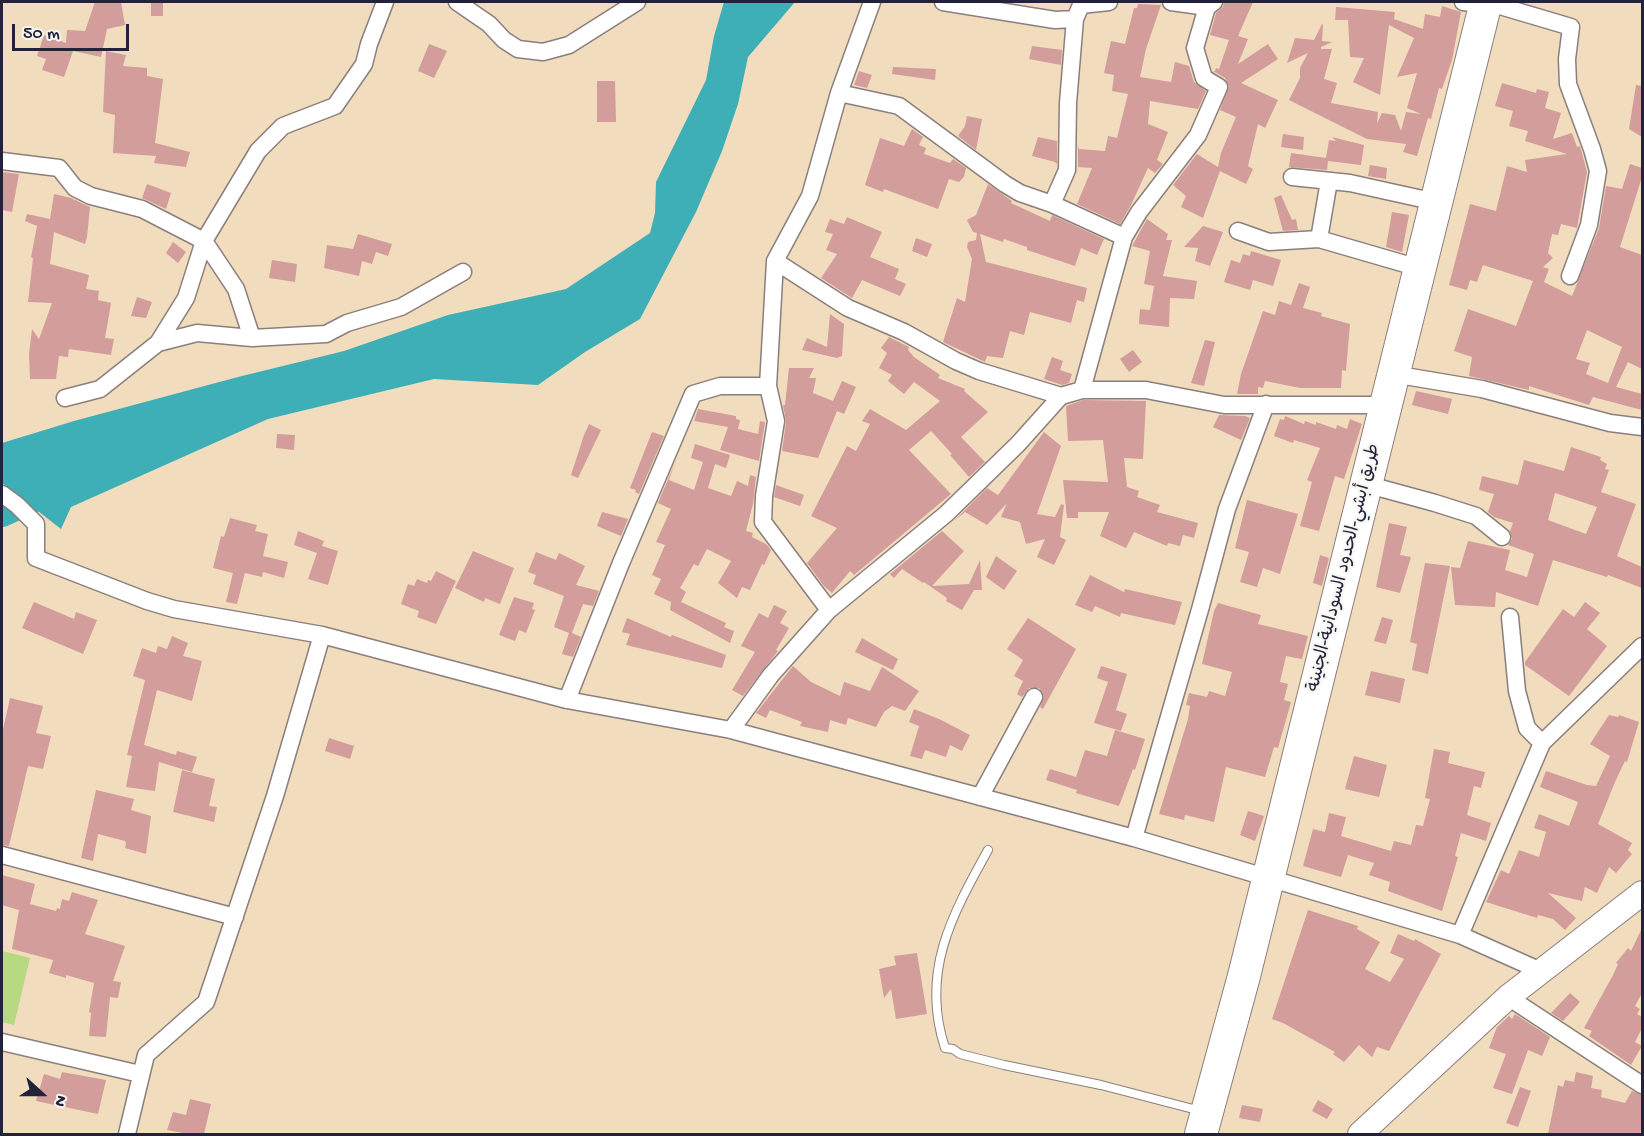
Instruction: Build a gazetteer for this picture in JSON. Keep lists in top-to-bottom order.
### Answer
{
  "streets": {
    "highway": ["طريق أبشي-الحدود السودانية-الجنينة"]
  },
  "scale_bar": "50 m",
  "north": "right"
}
